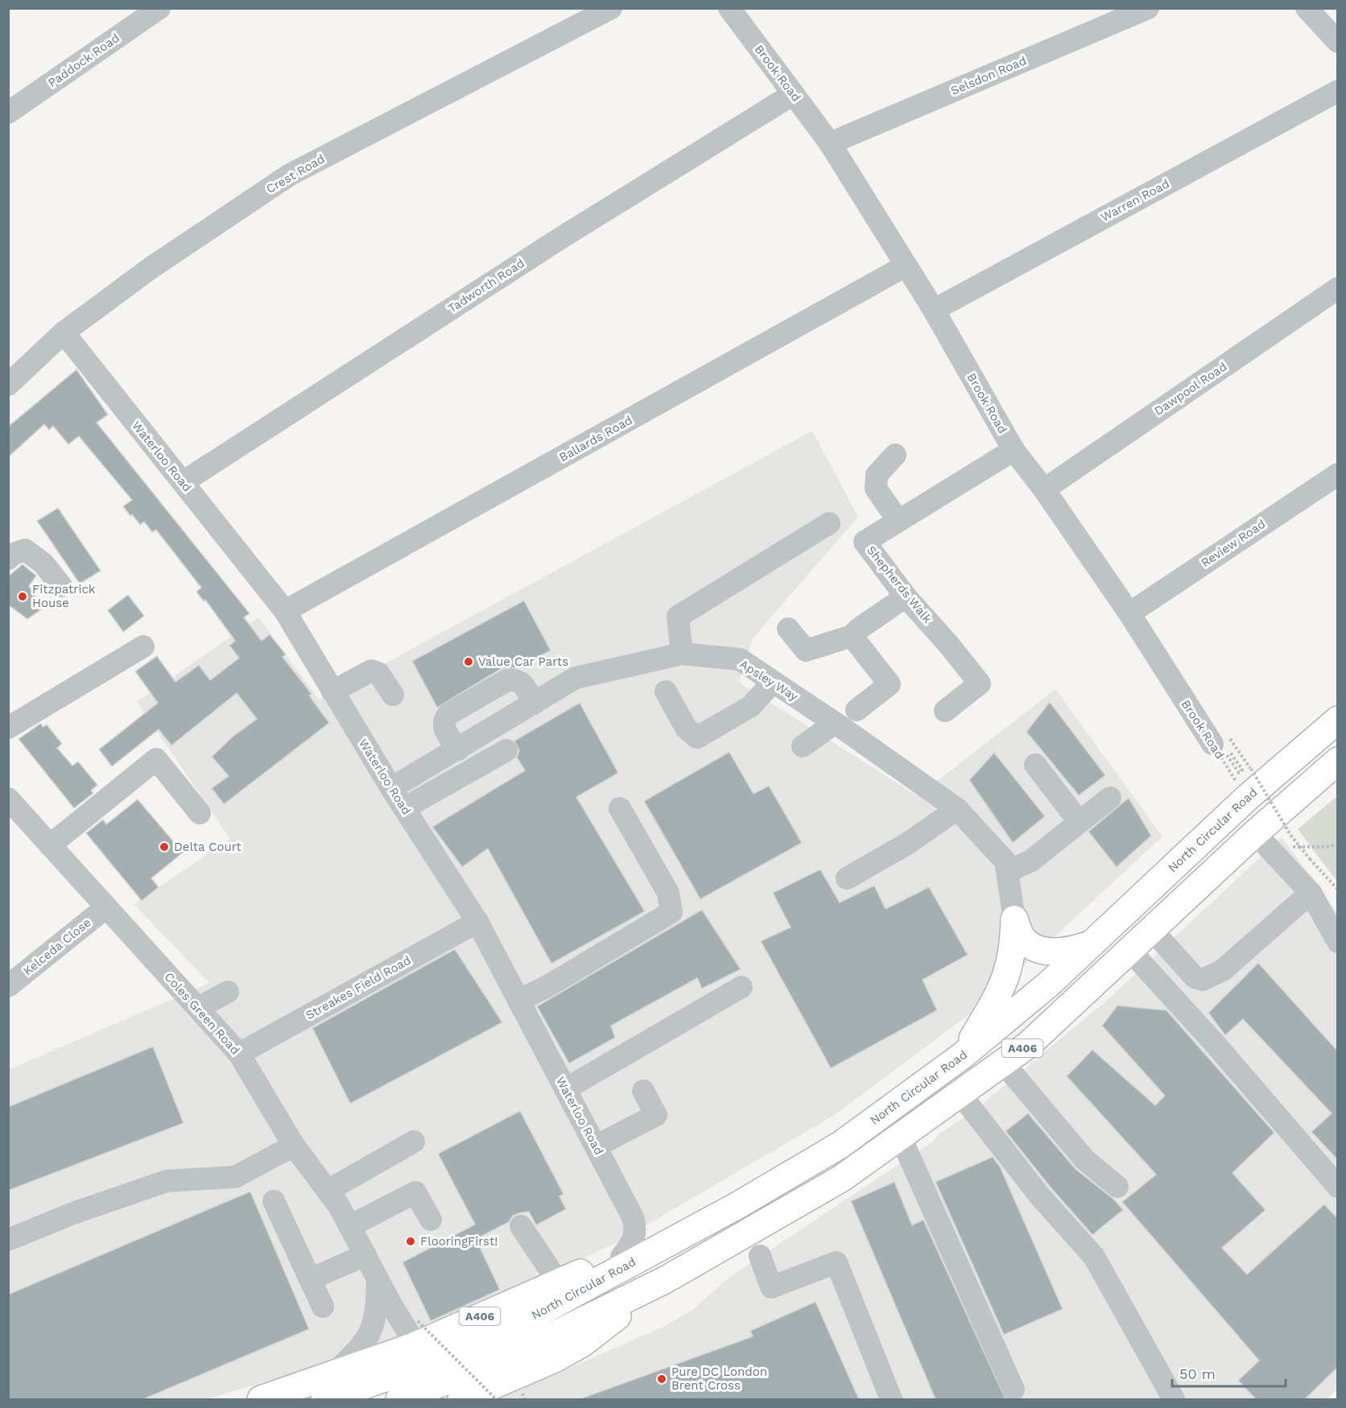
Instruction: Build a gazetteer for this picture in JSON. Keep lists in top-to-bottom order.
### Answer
{
  "streets": {
    "highway": ["North Circular Road", "A406"],
    "street": [
      "Paddock Road",
      "Brook Road",
      "Selsdon Road",
      "Crest Road",
      "Warren Road",
      "Tadworth Road",
      "Dawpool Road",
      "Ballards Road",
      "Waterloo Road",
      "Review Road",
      "Shepherds Walk",
      "Apsley Way",
      "Kelceda Close",
      "Streakes Field Road",
      "Coles Green Road"
    ]
  },
  "crossings": [
    ["Brook Road", "Selsdon Road"],
    ["Brook Road", "Warren Road"],
    ["Brook Road", "Tadworth Road"],
    ["Brook Road", "Dawpool Road"],
    ["Brook Road", "Ballards Road"],
    ["Brook Road", "Review Road"],
    ["Brook Road", "Shepherds Walk"],
    ["Brook Road", "North Circular Road"],
    ["Crest Road", "Waterloo Road"],
    ["Tadworth Road", "Waterloo Road"],
    ["Ballards Road", "Waterloo Road"],
    ["Waterloo Road", "Apsley Way"],
    ["Waterloo Road", "Streakes Field Road"],
    ["Waterloo Road", "A406"],
    ["North Circular Road", "Coles Green Road"],
    ["North Circular Road", "A406"],
    ["Kelceda Close", "Coles Green Road"],
    ["Streakes Field Road", "Coles Green Road"],
    ["Coles Green Road", "A406"]
  ],
  "places": [
    "Fitzpatrick House",
    "Value Car Parts",
    "Delta Court",
    "FlooringFirst!",
    "Pure DC London Brent Cross"
  ],
  "scale_bar": "50 m"
}
